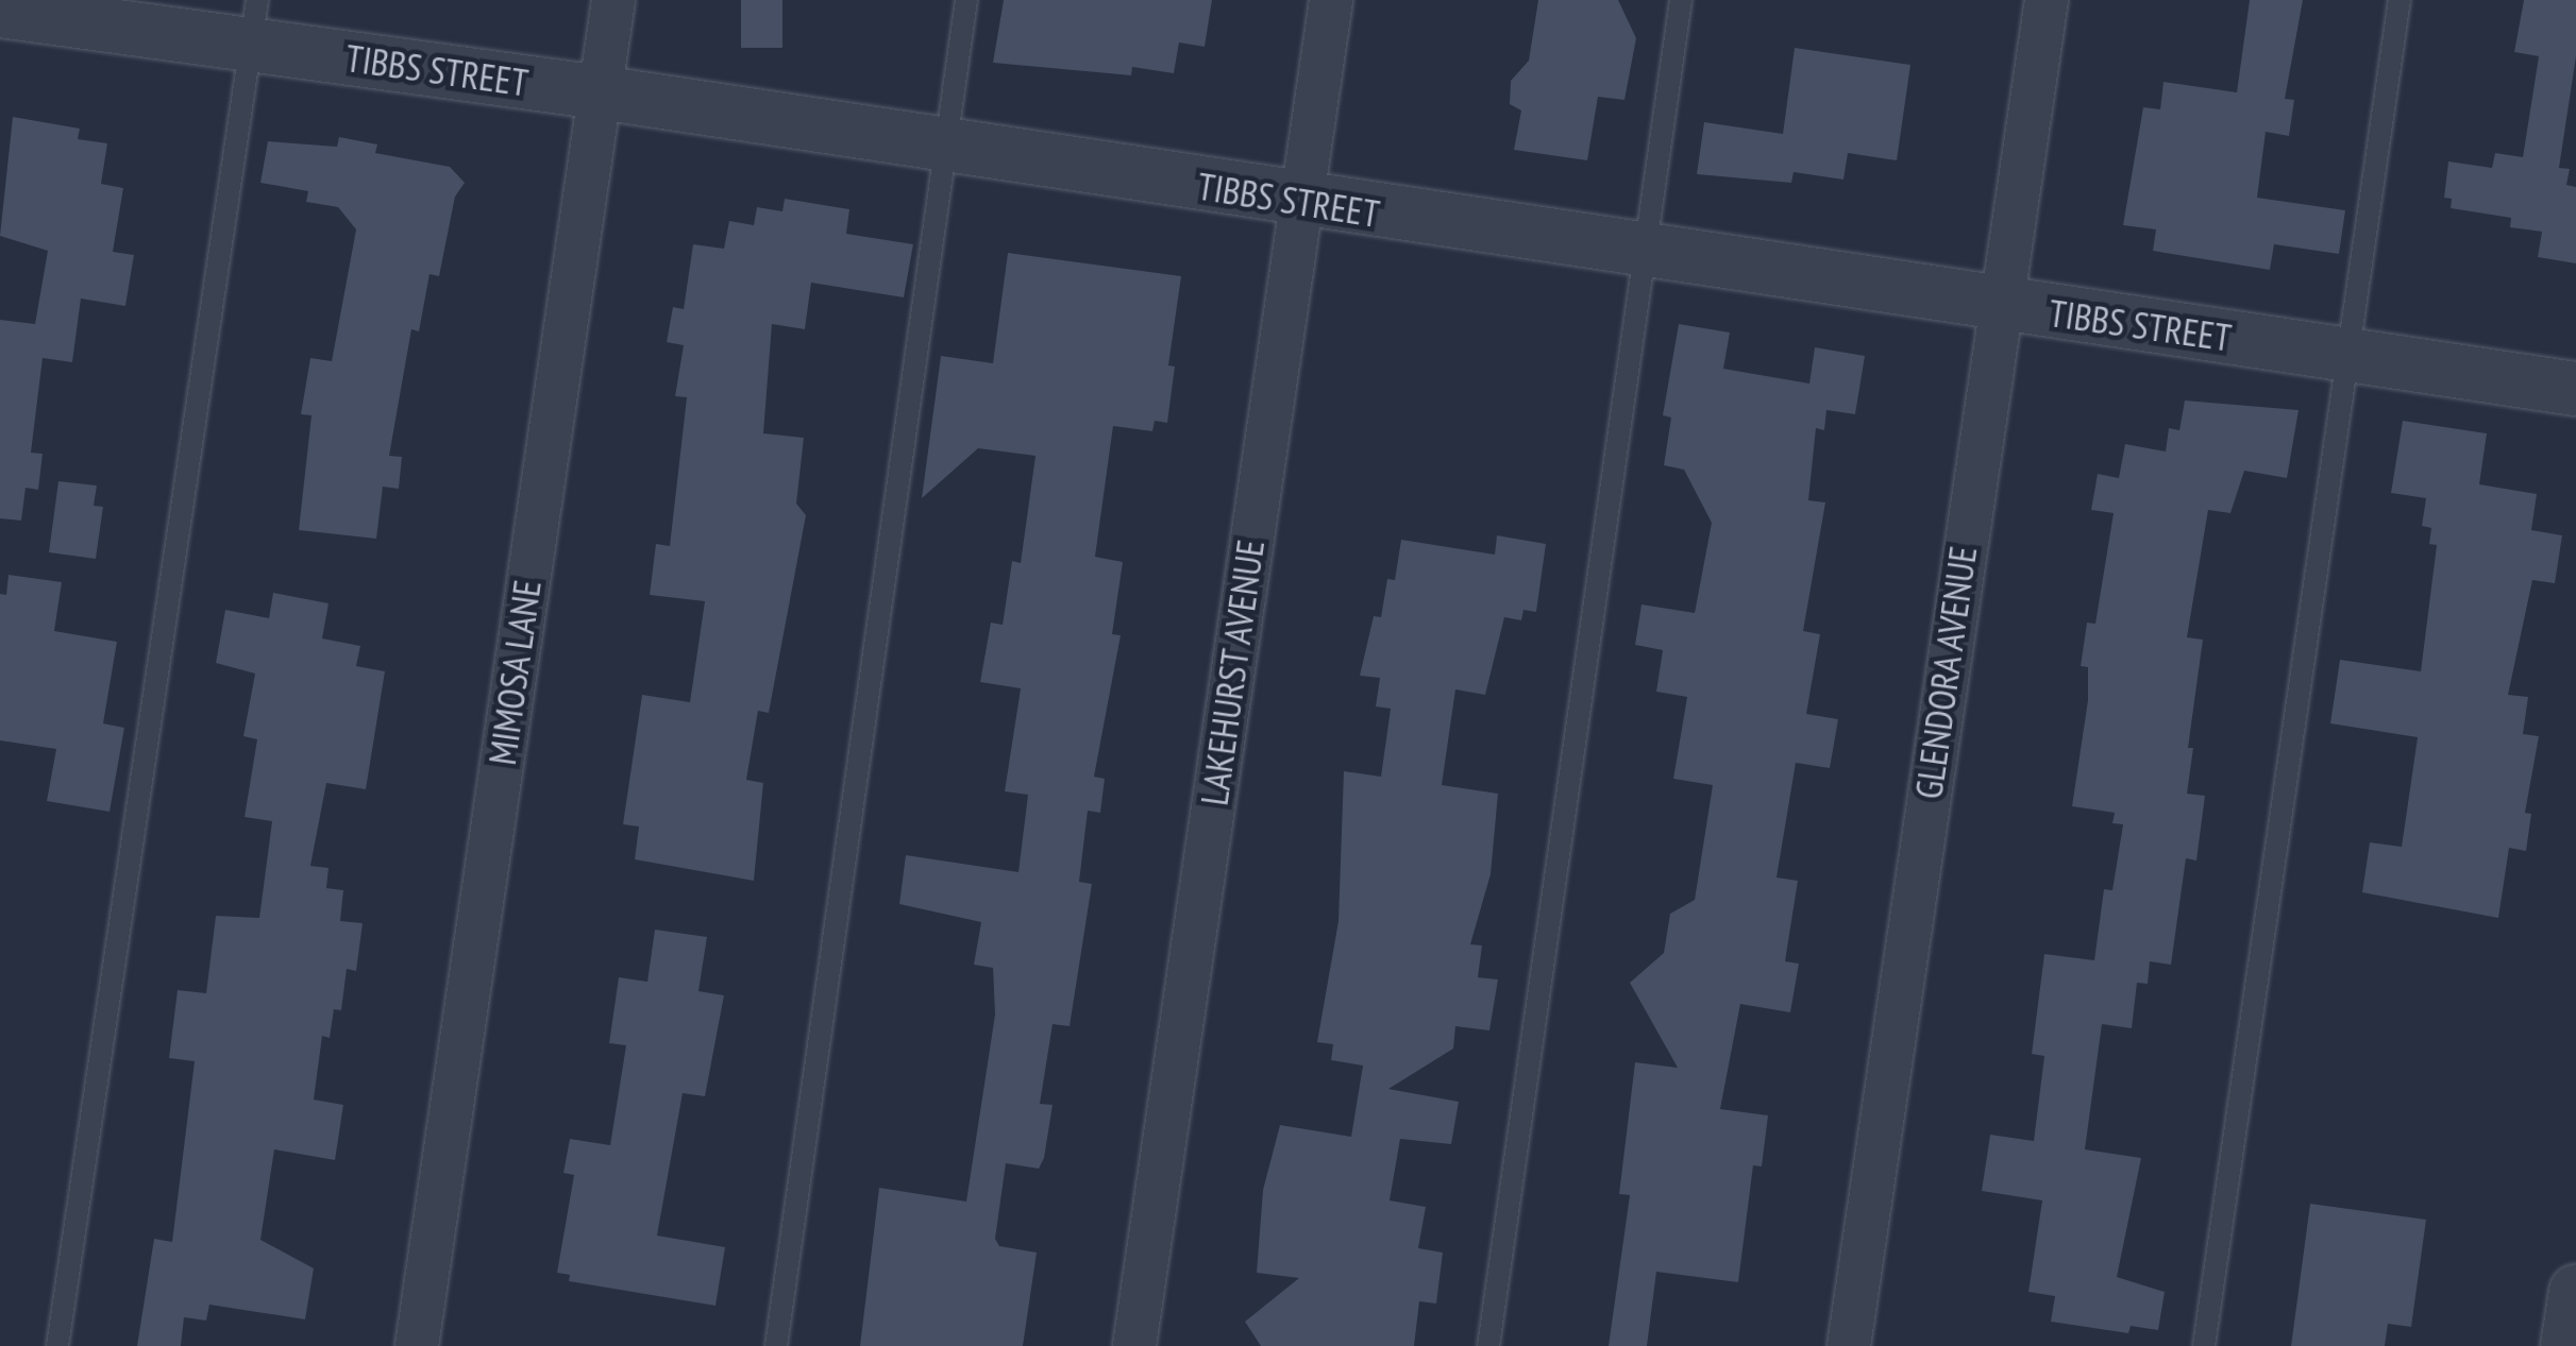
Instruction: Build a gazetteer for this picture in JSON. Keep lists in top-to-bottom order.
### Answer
{
  "streets": {
    "street": [
      "TIBBS STREET",
      "MIMOSA LANE",
      "LAKEHURST AVENUE",
      "GLENDORA AVENUE"
    ]
  },
  "crossings": [
    ["TIBBS STREET", "MIMOSA LANE"],
    ["TIBBS STREET", "LAKEHURST AVENUE"],
    ["TIBBS STREET", "GLENDORA AVENUE"]
  ]
}
